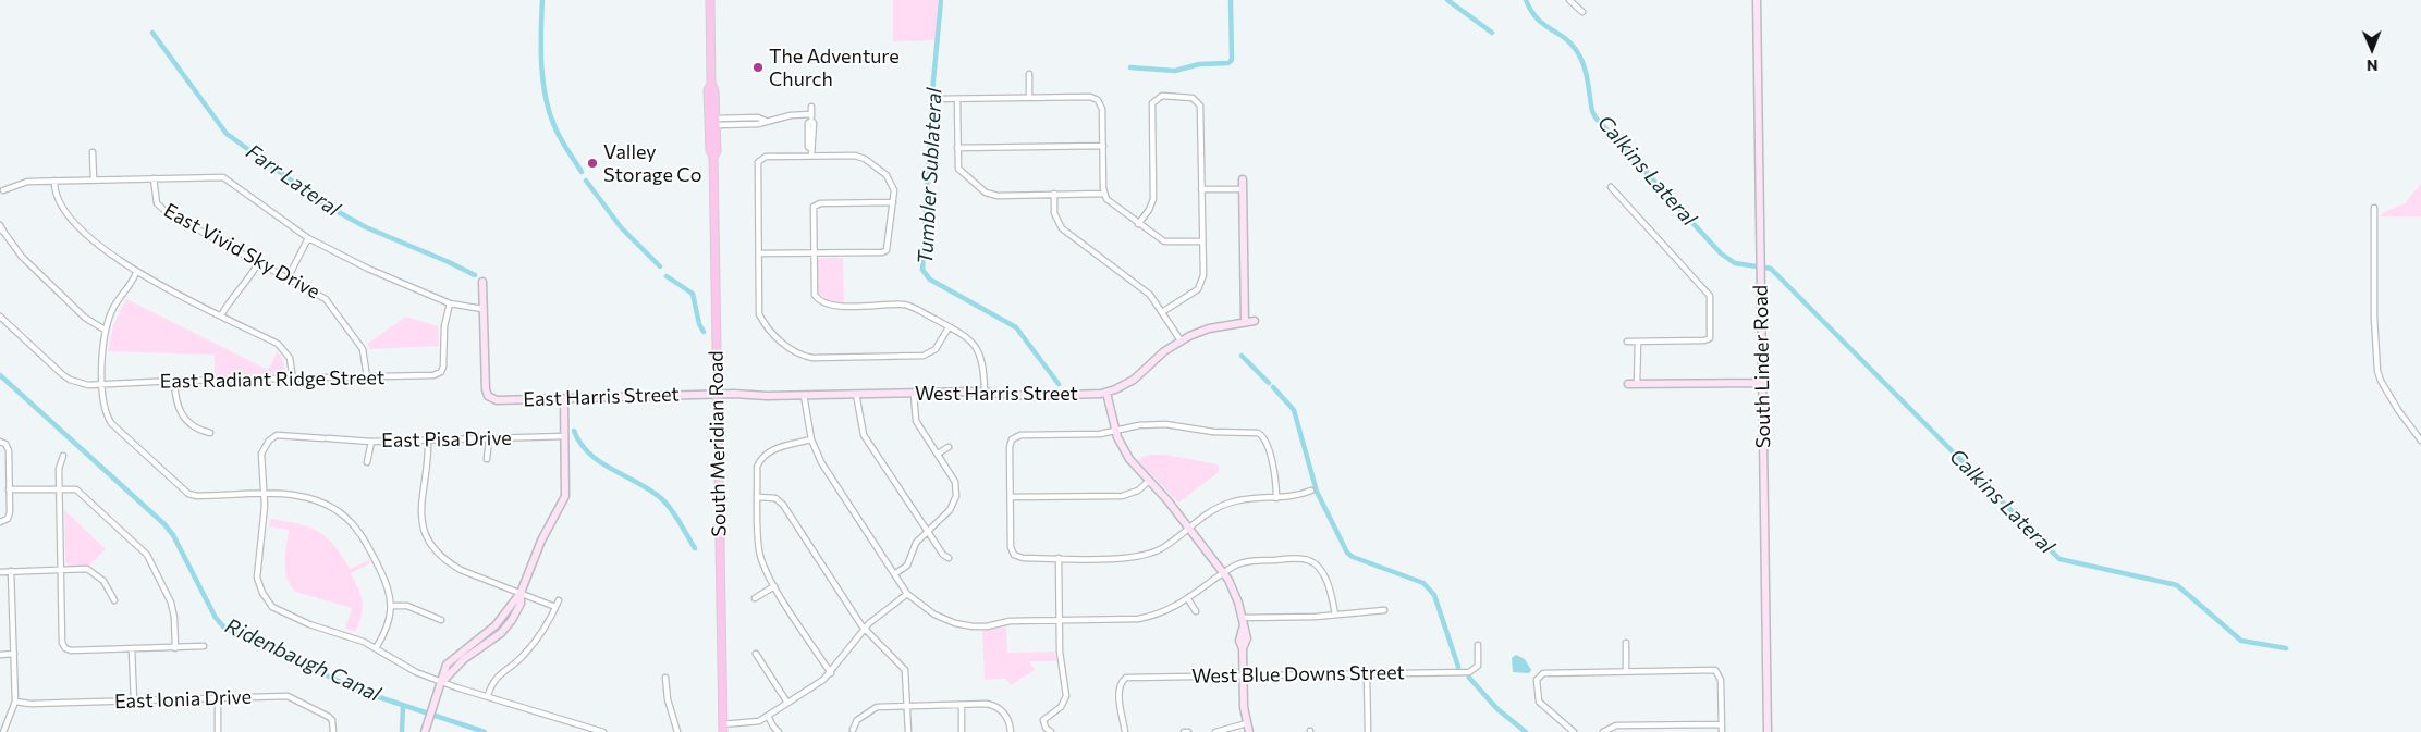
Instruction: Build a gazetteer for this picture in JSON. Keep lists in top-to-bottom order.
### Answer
{
  "streets": {
    "main road": ["South Meridian Road"],
    "street": [
      "East Vivid Sky Drive",
      "South Linder Road",
      "East Radiant Ridge Street",
      "West Harris Street",
      "East Harris Street",
      "East Pisa Drive",
      "West Blue Downs Street",
      "East Ionia Drive"
    ]
  },
  "crossings": [
    ["East Vivid Sky Drive", "East Radiant Ridge Street"],
    ["West Harris Street", "East Harris Street"],
    ["West Harris Street", "South Meridian Road"],
    ["East Harris Street", "South Meridian Road"]
  ],
  "water": [
    "Calkins Lateral",
    "Tumbler Sublateral",
    "Farr Lateral",
    "Ridenbaugh Canal"
  ],
  "places": ["The Adventure Church", "Valley Storage Co"],
  "north": "bottom"
}
